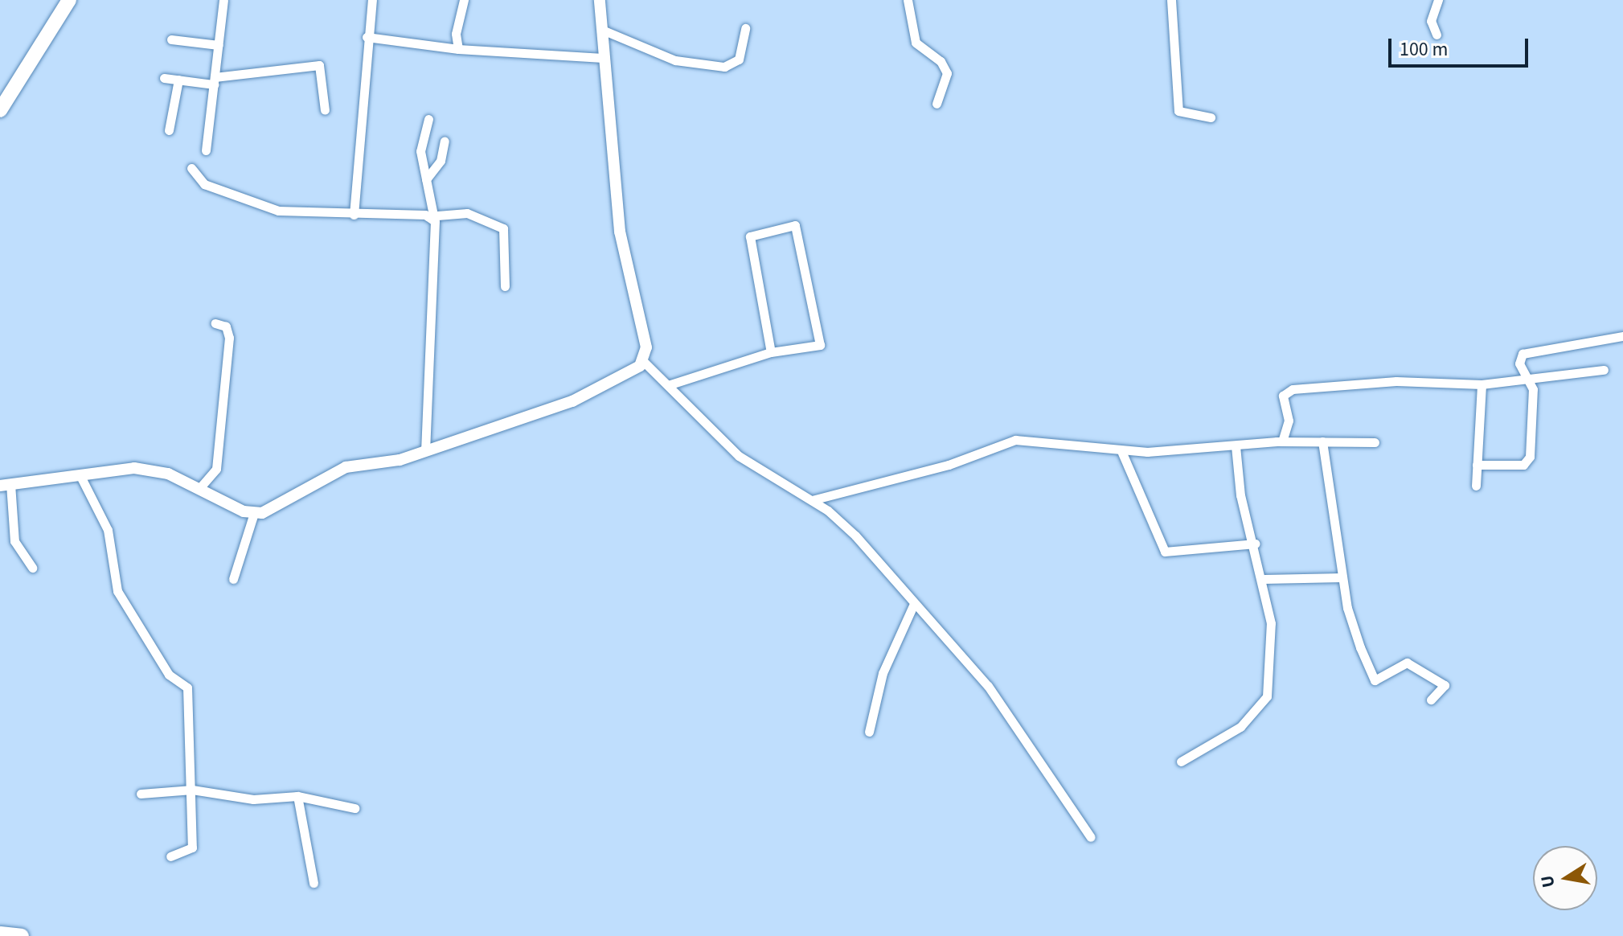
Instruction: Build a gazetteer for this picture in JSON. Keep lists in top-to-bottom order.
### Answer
{
  "scale_bar": "100 m",
  "north": "left"
}
